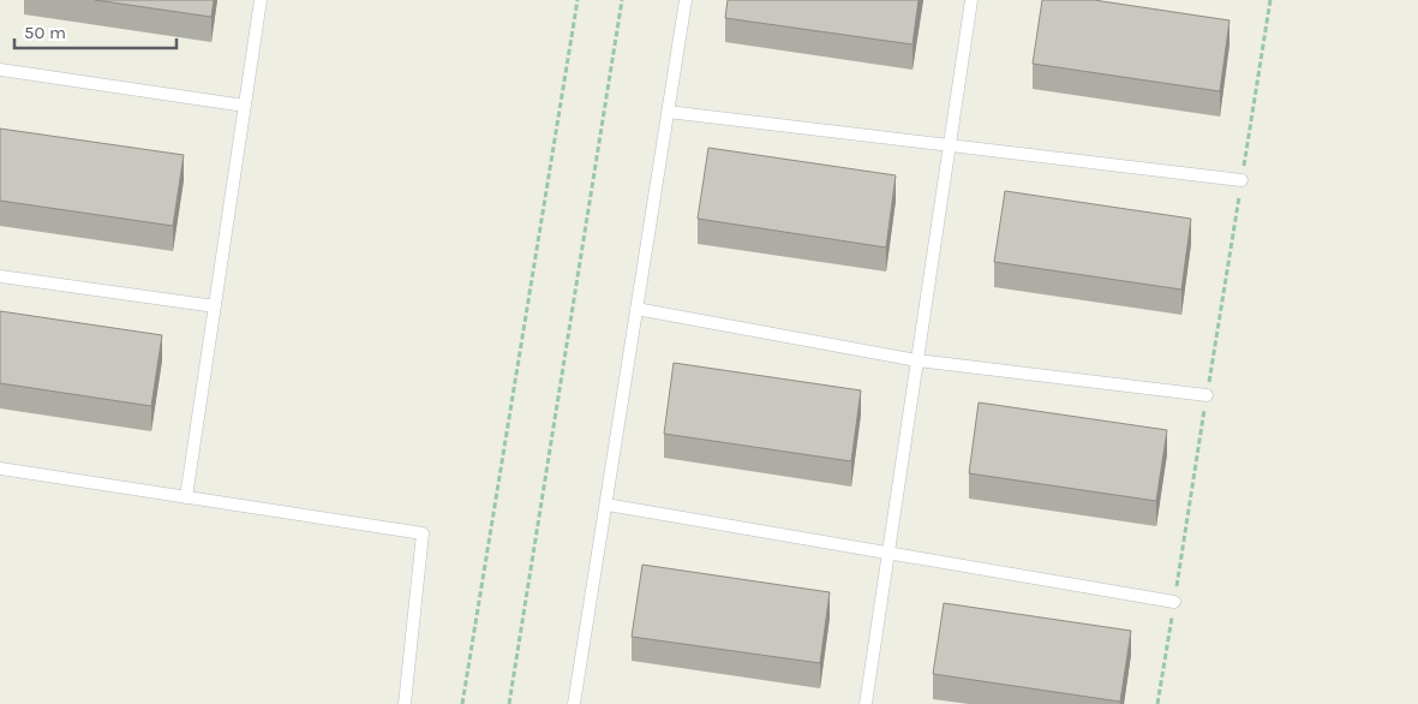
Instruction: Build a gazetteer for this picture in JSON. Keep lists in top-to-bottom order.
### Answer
{
  "scale_bar": "50 m"
}
